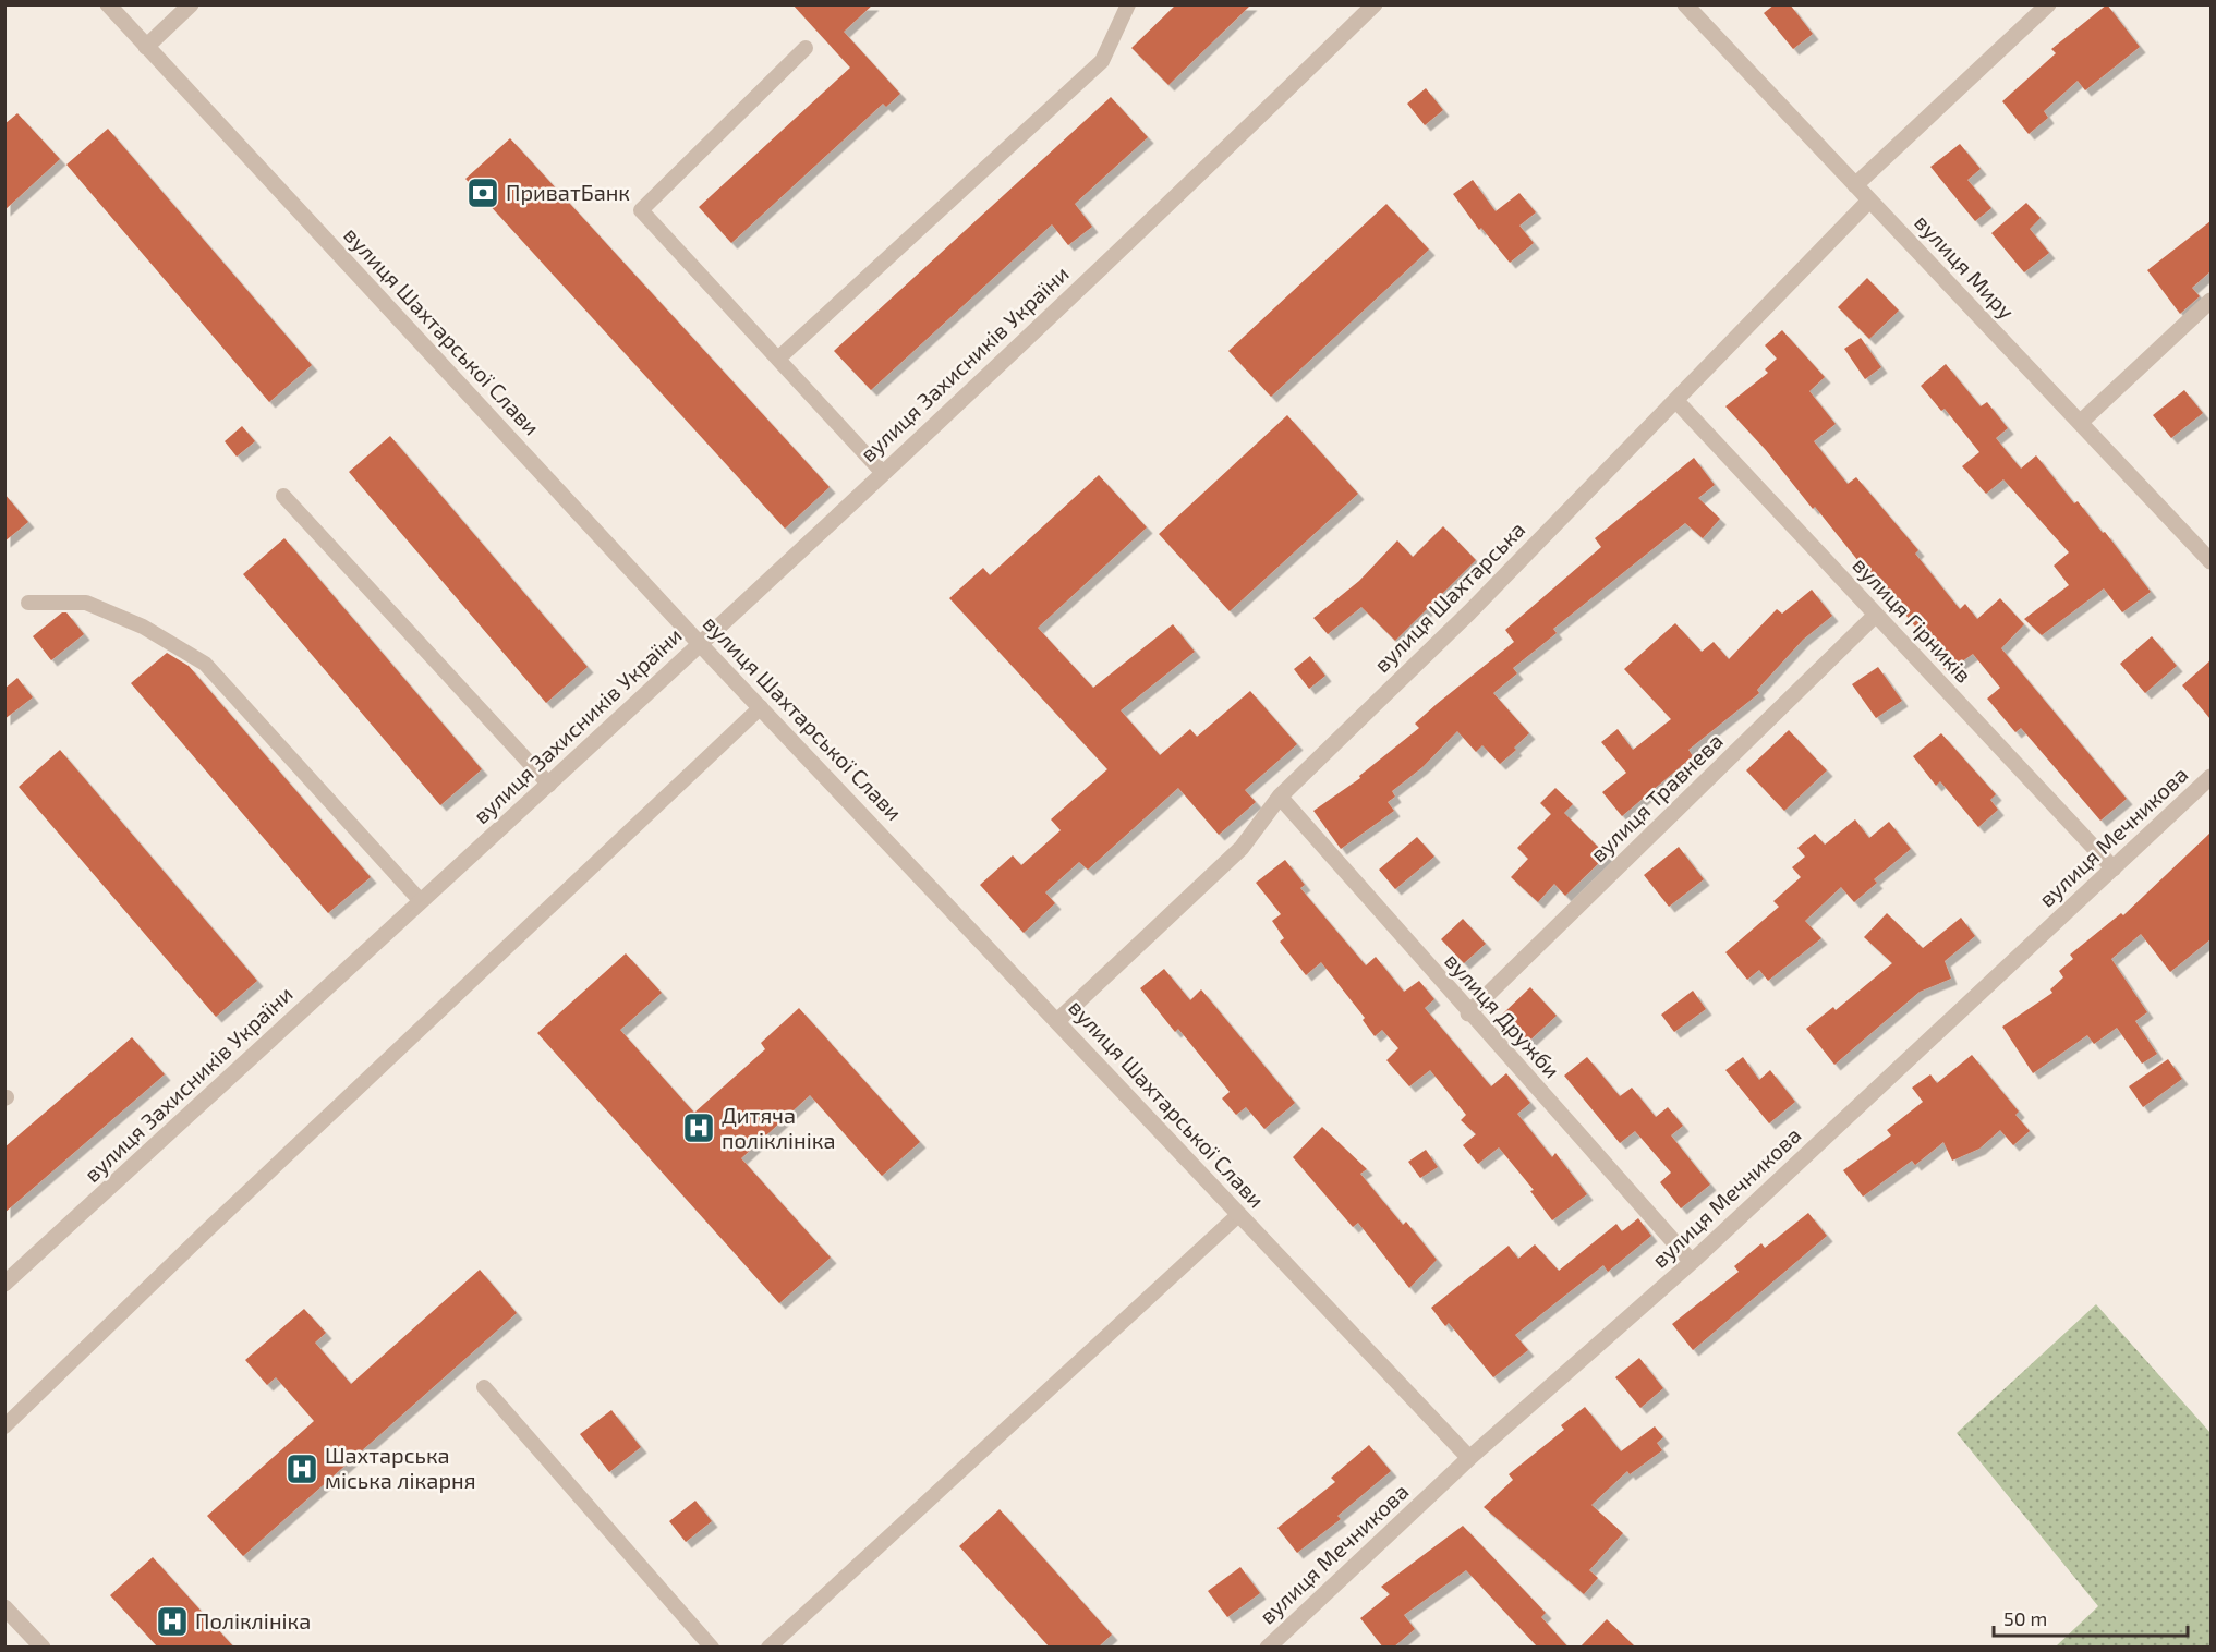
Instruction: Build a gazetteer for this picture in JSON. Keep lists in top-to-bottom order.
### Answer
{
  "streets": {
    "street": [
      "вулиця Миру",
      "вулиця Шахтарської Слави",
      "вулиця Захисників України",
      "вулиця Шахтарська",
      "вулиця Гірників",
      "вулиця Травнева",
      "вулиця Мечникова",
      "вулиця Дружби"
    ]
  },
  "crossings": [
    ["вулиця Миру", "вулиця Шахтарська"],
    ["вулиця Шахтарської Слави", "вулиця Захисників України"],
    ["вулиця Шахтарської Слави", "вулиця Шахтарська"],
    ["вулиця Шахтарської Слави", "вулиця Мечникова"],
    ["вулиця Шахтарська", "вулиця Гірників"],
    ["вулиця Шахтарська", "вулиця Дружби"],
    ["вулиця Гірників", "вулиця Травнева"],
    ["вулиця Гірників", "вулиця Мечникова"],
    ["вулиця Травнева", "вулиця Дружби"],
    ["вулиця Мечникова", "вулиця Дружби"]
  ],
  "places": {
    "bank": ["ПриватБанк"],
    "hospital": ["Дитяча поліклініка", "Шахтарська міська лікарня", "Поліклініка"]
  },
  "scale_bar": "50 m"
}
